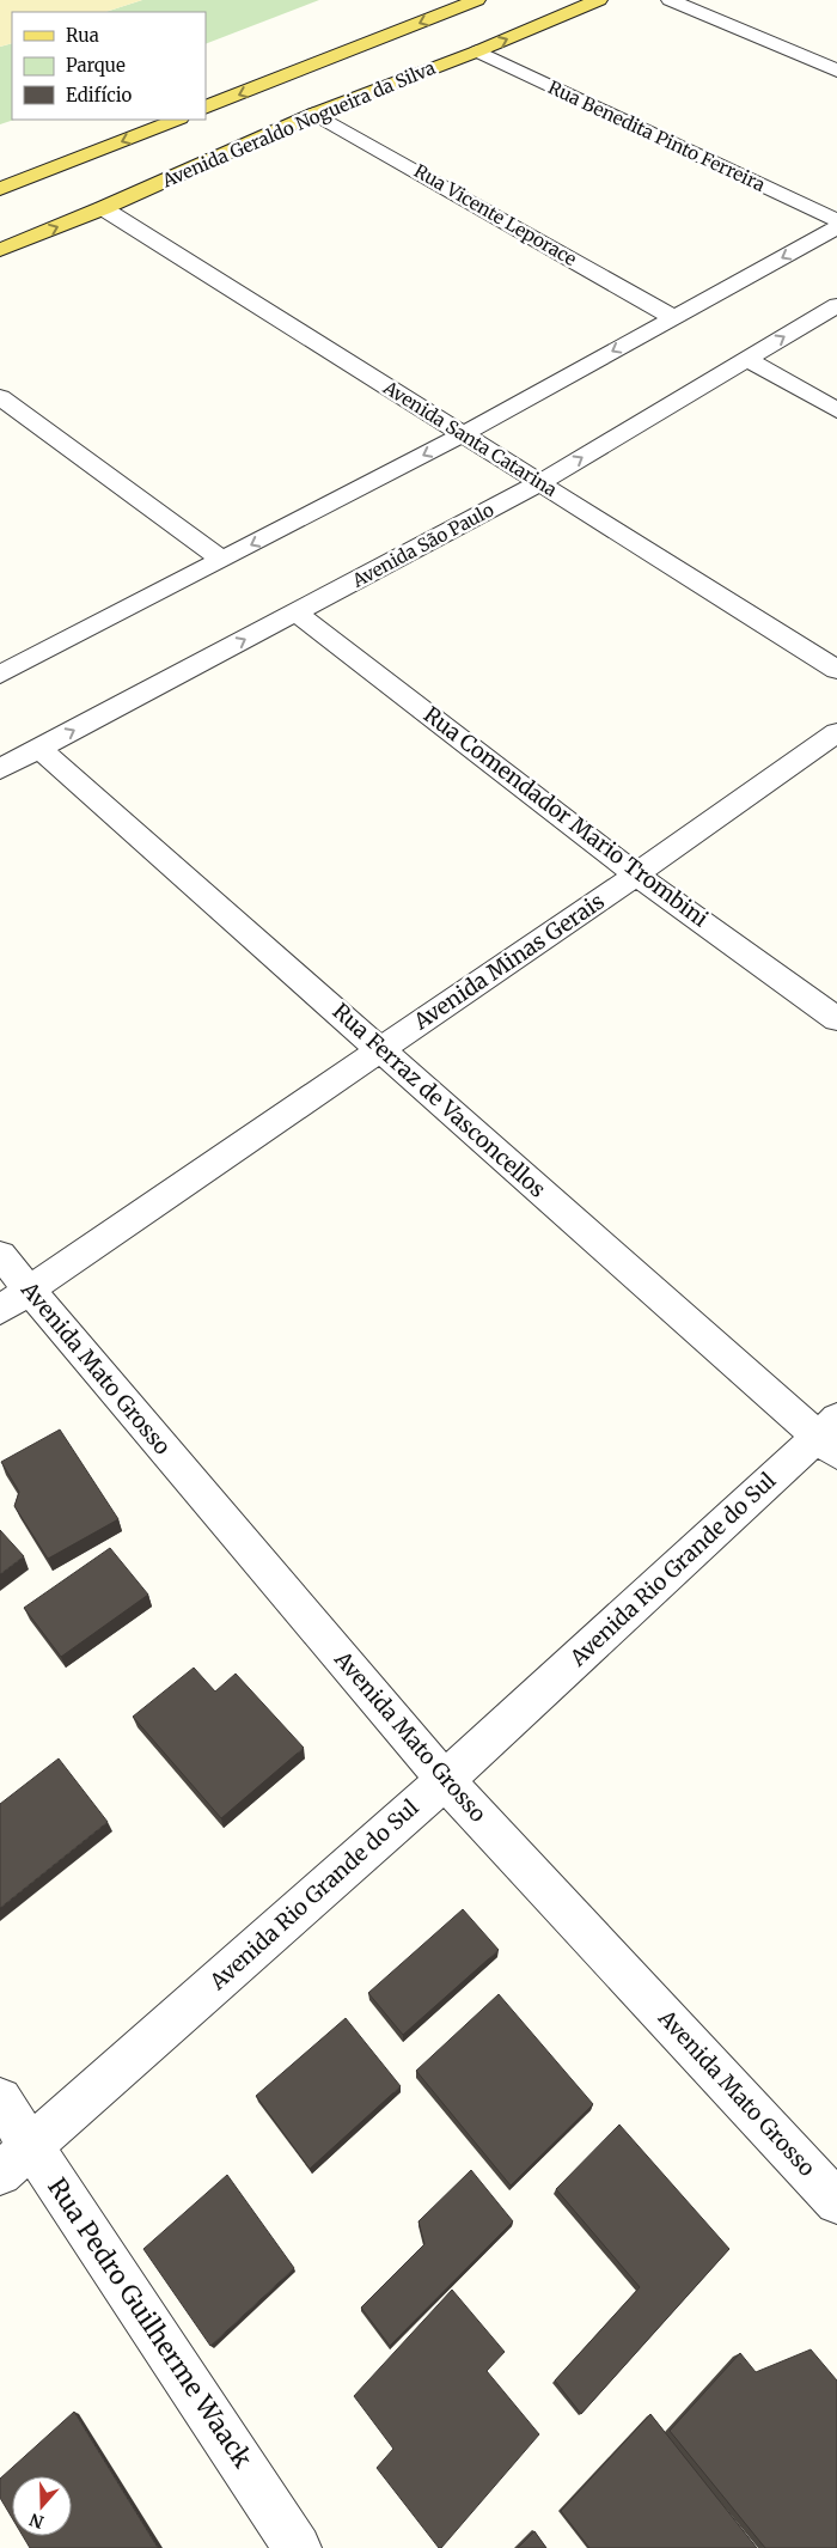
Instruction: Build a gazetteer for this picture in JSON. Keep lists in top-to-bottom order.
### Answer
{
  "streets": {
    "main road": ["Avenida Geraldo Nogueira da Silva"],
    "street": [
      "Rua Benedita Pinto Ferreira",
      "Rua Vicente Leporace",
      "Avenida Santa Catarina",
      "Avenida São Paulo",
      "Rua Comendador Mario Trombini",
      "Avenida Minas Gerais",
      "Rua Ferraz de Vasconcellos",
      "Avenida Mato Grosso",
      "Avenida Rio Grande do Sul",
      "Rua Pedro Guilherme Waack"
    ]
  },
  "crossings": [
    ["Avenida Geraldo Nogueira da Silva", "Rua Benedita Pinto Ferreira"],
    ["Avenida Geraldo Nogueira da Silva", "Rua Vicente Leporace"],
    ["Avenida Geraldo Nogueira da Silva", "Avenida Santa Catarina"],
    ["Avenida Santa Catarina", "Avenida São Paulo"],
    ["Avenida São Paulo", "Rua Comendador Mario Trombini"],
    ["Avenida São Paulo", "Rua Ferraz de Vasconcellos"],
    ["Rua Comendador Mario Trombini", "Avenida Minas Gerais"],
    ["Avenida Minas Gerais", "Rua Ferraz de Vasconcellos"],
    ["Avenida Minas Gerais", "Avenida Mato Grosso"],
    ["Rua Ferraz de Vasconcellos", "Avenida Rio Grande do Sul"],
    ["Avenida Mato Grosso", "Avenida Rio Grande do Sul"],
    ["Avenida Rio Grande do Sul", "Rua Pedro Guilherme Waack"]
  ],
  "legend": ["Rua", "Parque", "Edifício"],
  "north": "bottom"
}
